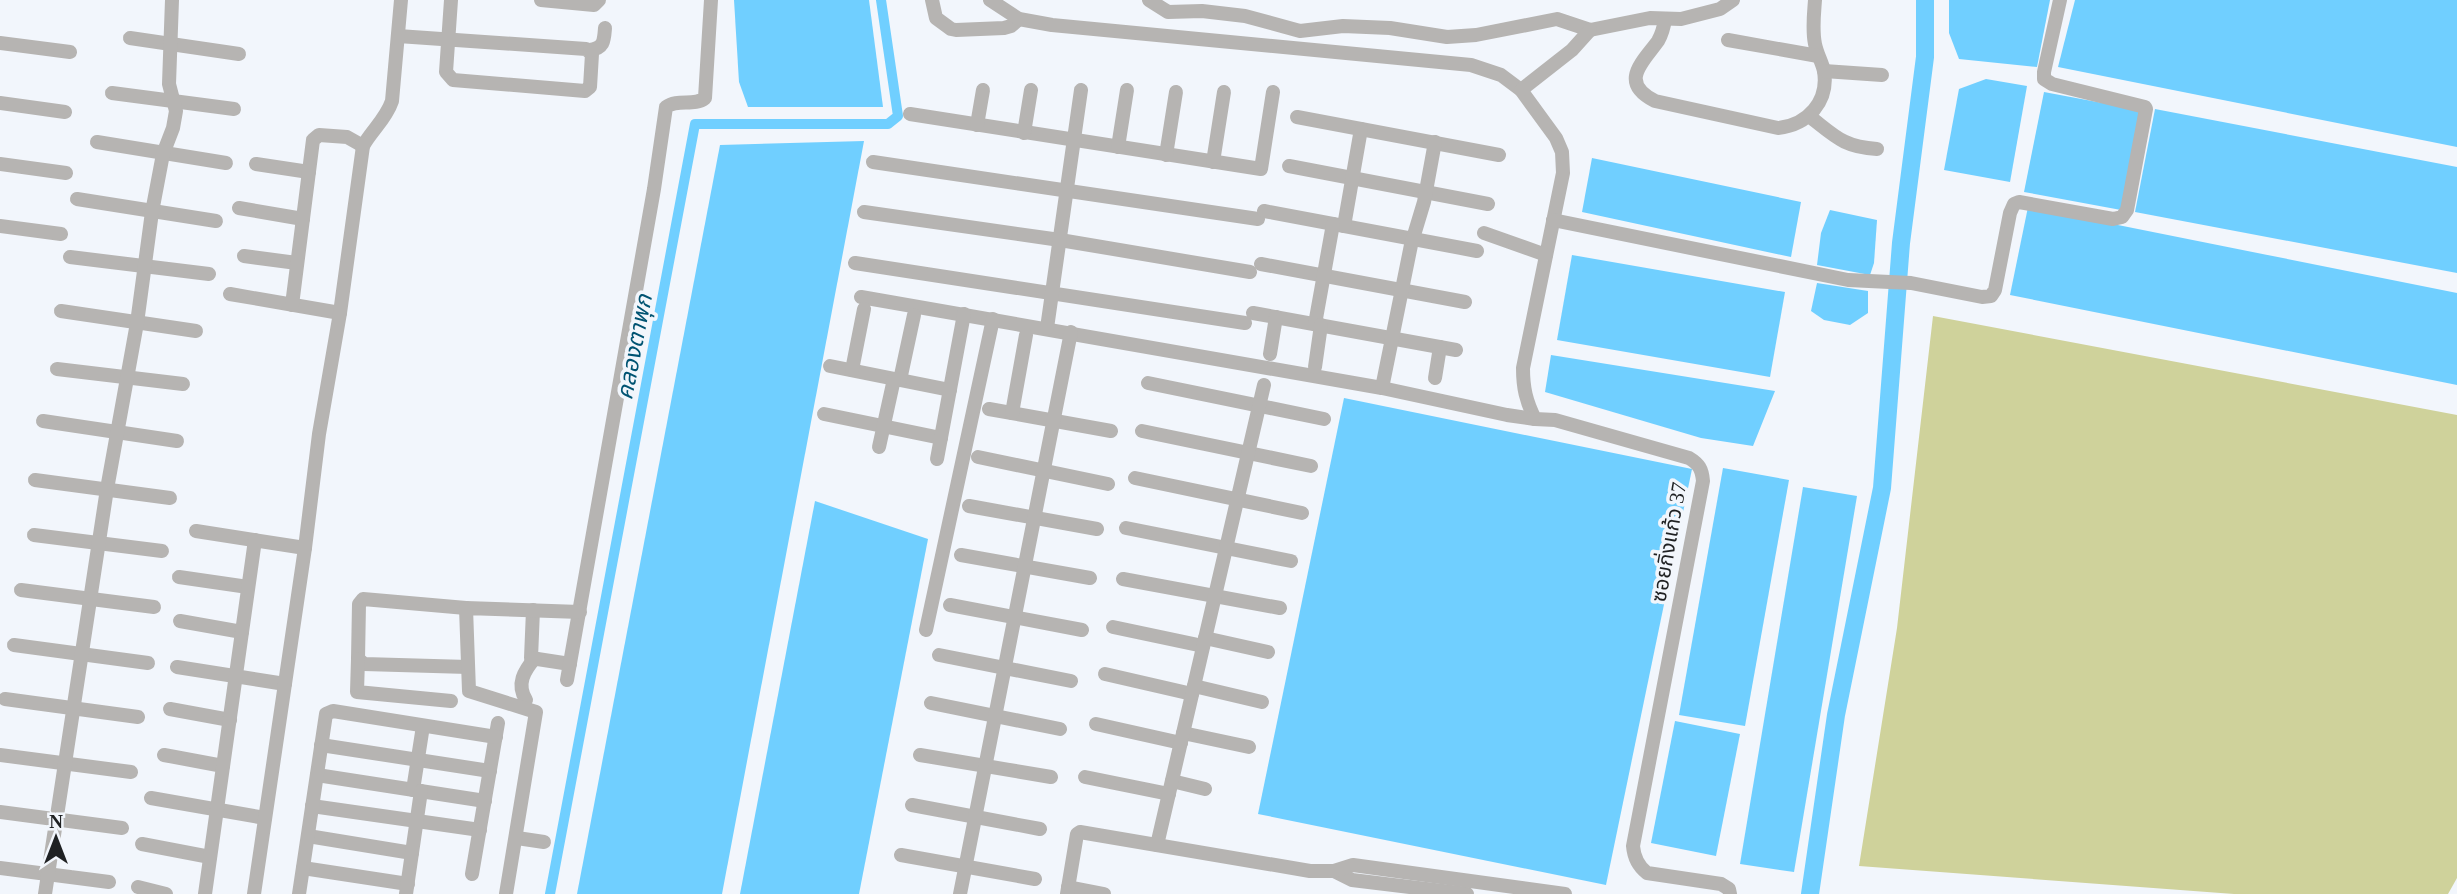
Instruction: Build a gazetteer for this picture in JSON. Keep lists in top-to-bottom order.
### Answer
{
  "streets": {
    "street": ["ซอยกิ่งแก้ว 37"]
  },
  "water": ["คลองตาพุก"],
  "north": "top"
}
